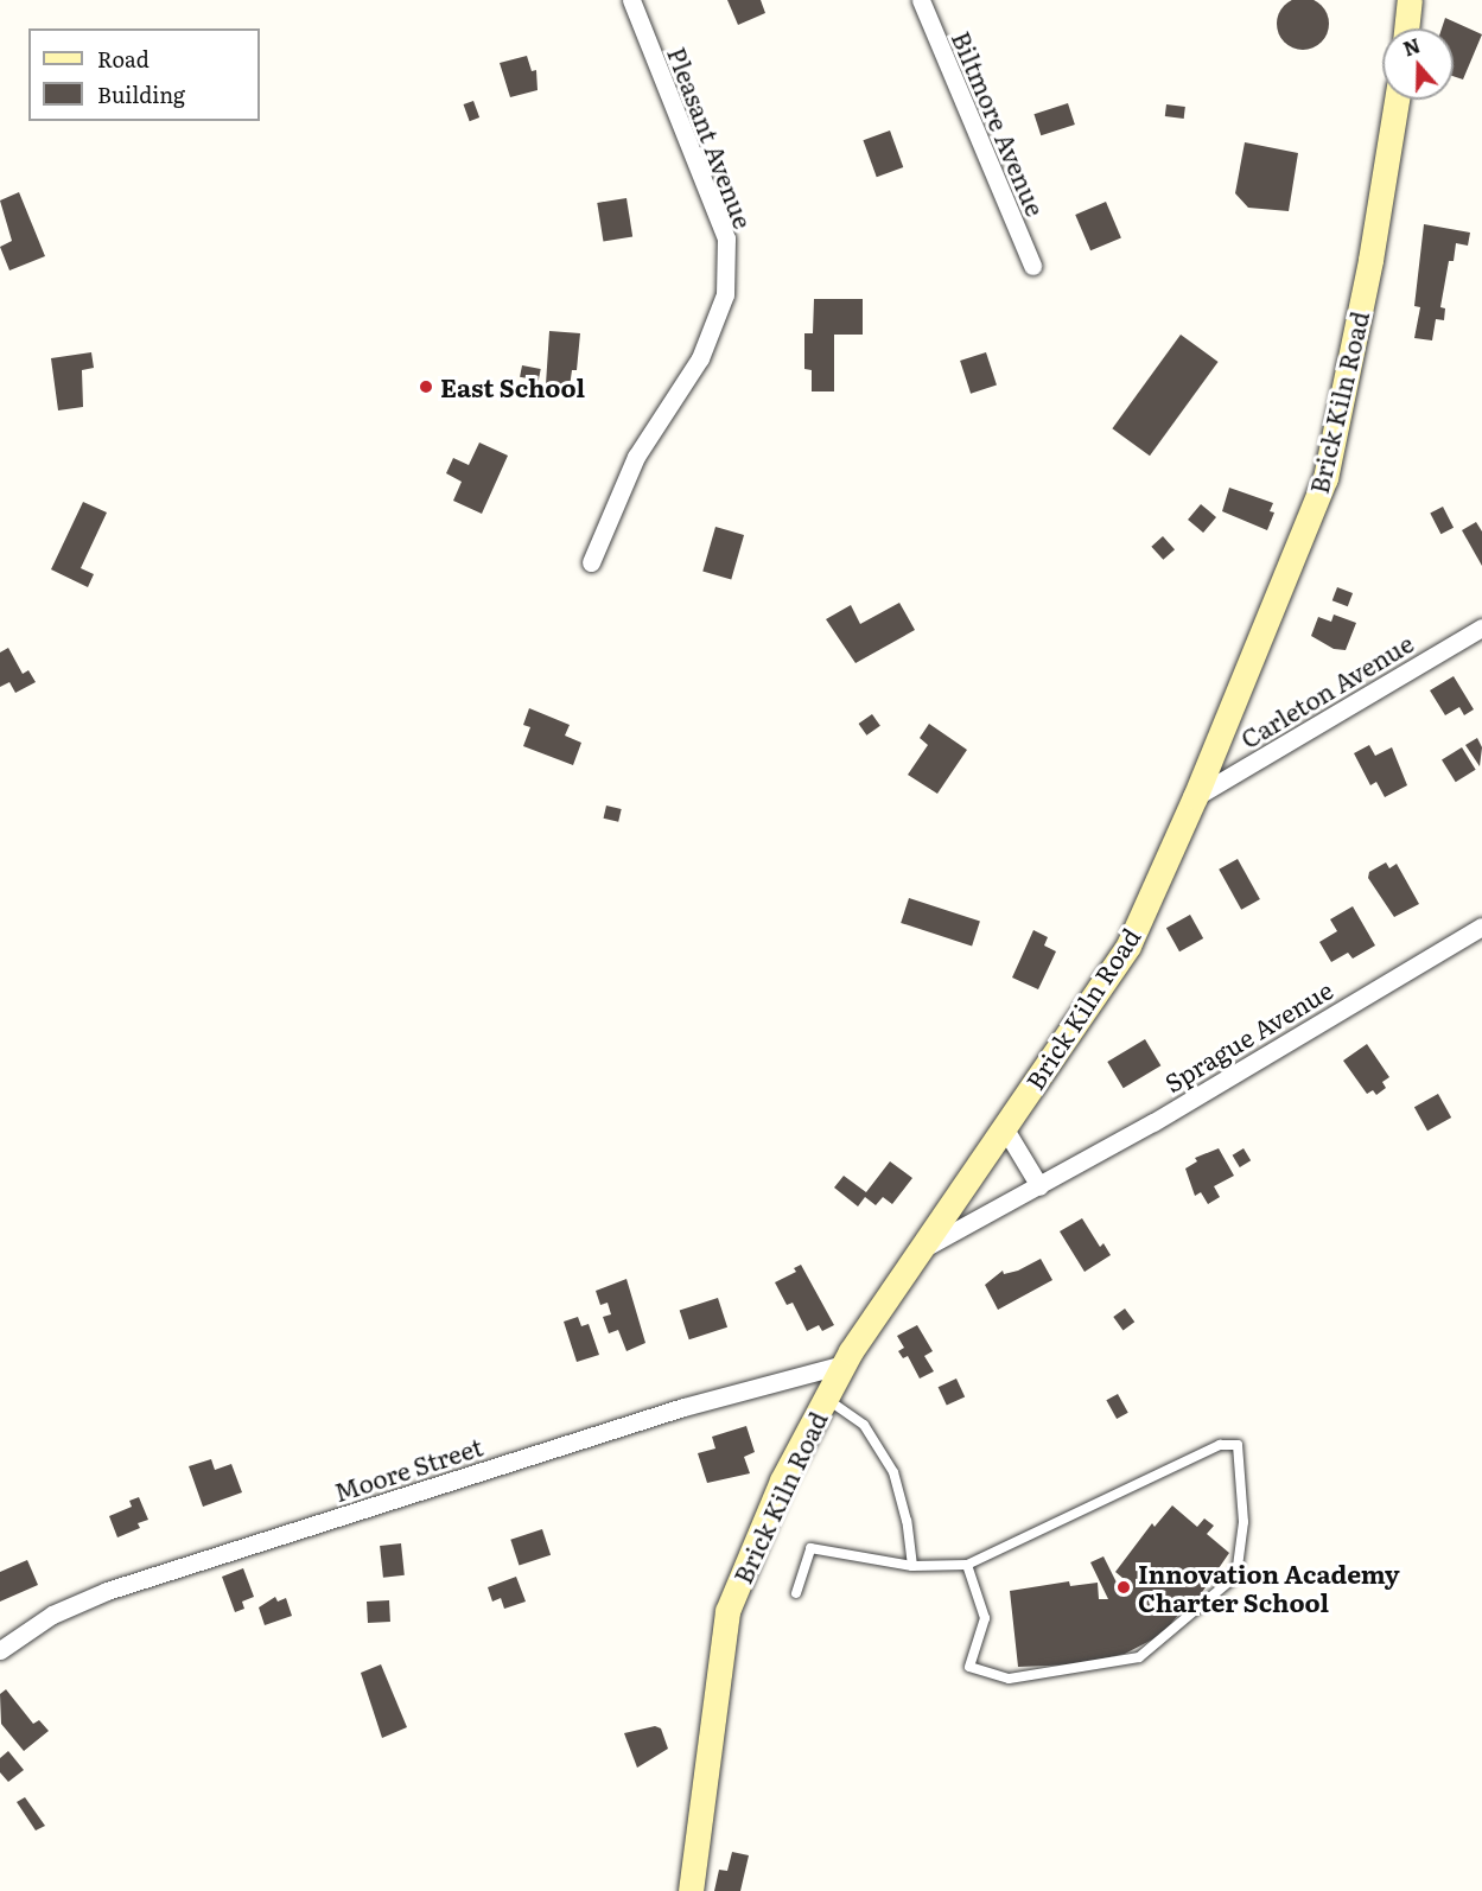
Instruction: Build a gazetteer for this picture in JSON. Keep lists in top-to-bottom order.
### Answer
{
  "streets": {
    "street": [
      "Biltmore Avenue",
      "Pleasant Avenue",
      "Brick Kiln Road",
      "Carleton Avenue",
      "Sprague Avenue",
      "Moore Street"
    ]
  },
  "crossings": [
    ["Brick Kiln Road", "Carleton Avenue"],
    ["Brick Kiln Road", "Sprague Avenue"],
    ["Brick Kiln Road", "Moore Street"]
  ],
  "places": ["East School", "Innovation Academy Charter School"],
  "legend": ["Road", "Building"],
  "north": "top"
}
